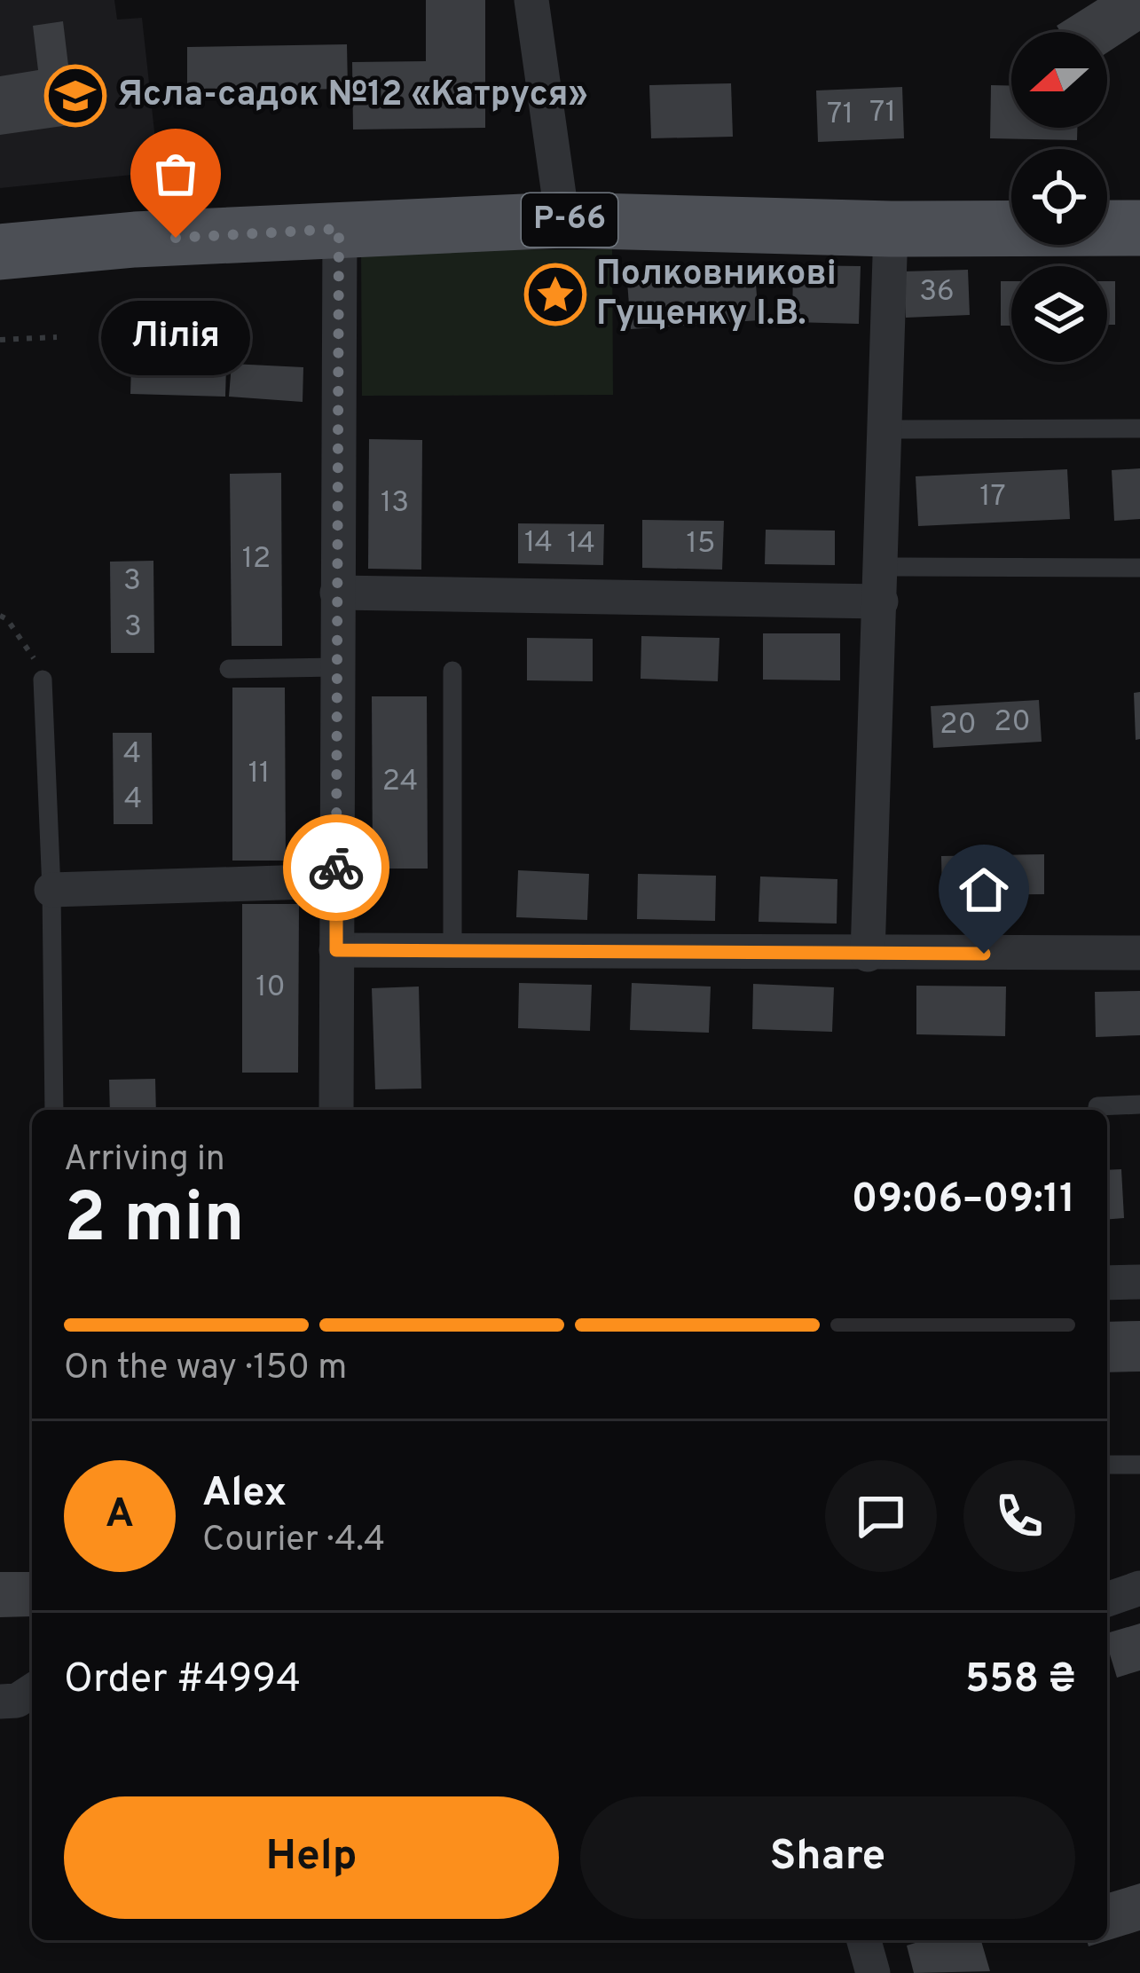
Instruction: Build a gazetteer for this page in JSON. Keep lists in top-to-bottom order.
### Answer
{
  "streets": {
    "main road": ["Р-66"]
  },
  "places": {
    "school or university": ["Ясла-садок №12 «Катруся»"],
    "other": ["Лілія"],
    "place": ["Полковникові Гущенку І.В."]
  },
  "house_numbers": [
    "71",
    "71",
    "36",
    "17",
    "13",
    "14",
    "14",
    "15",
    "12",
    "3",
    "3",
    "20",
    "20",
    "4",
    "11",
    "24",
    "4",
    "10"
  ],
  "north": "left",
  "page": {
    "bubble": "Лілія",
    "heading": ["2 min", "Arriving in", "09:06–09:11"],
    "panel": [
      "Alex",
      "Courier · 4.4",
      "Order #4994",
      "558 ₴"
    ],
    "bar": "On the way · 150 m",
    "round": "A",
    "buttons": ["Help", "Share"]
  }
}
